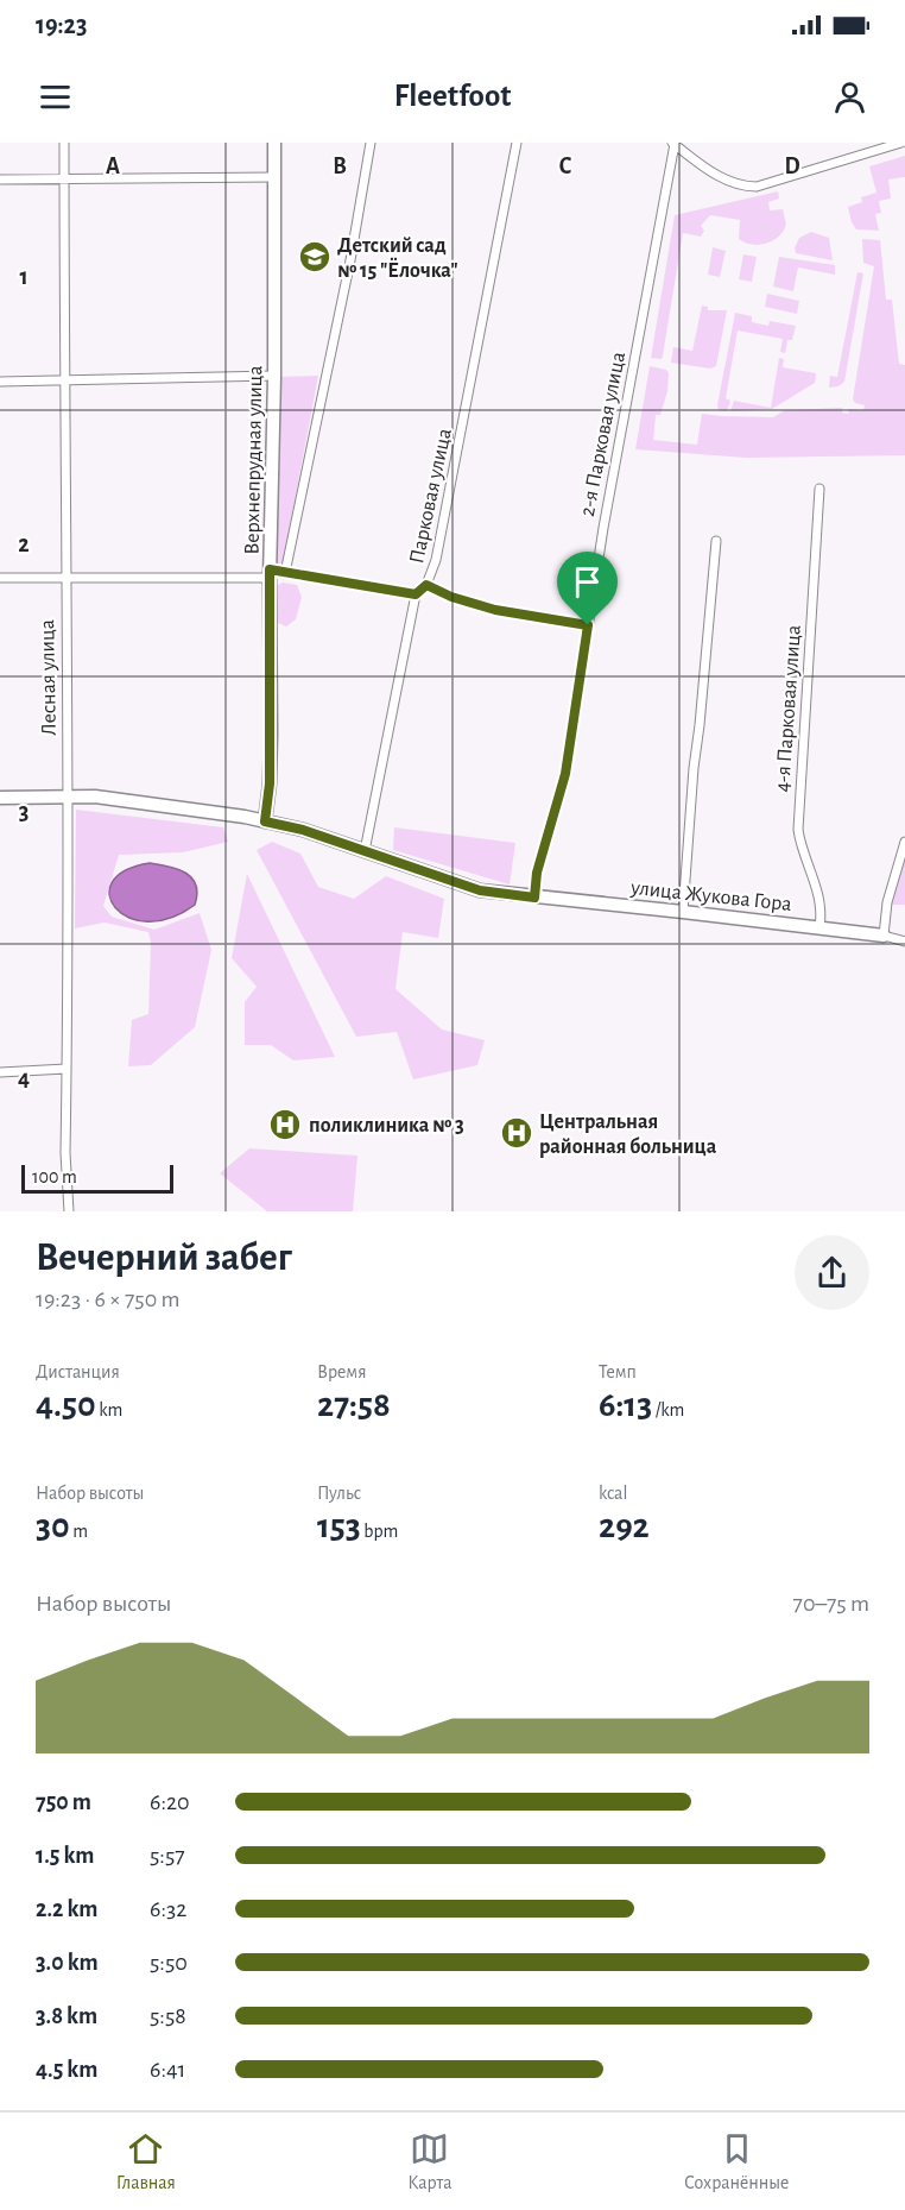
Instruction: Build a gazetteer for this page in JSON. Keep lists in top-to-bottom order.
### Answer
{
  "streets": {
    "street": [
      "2-я Парковая улица",
      "Верхнепрудная улица",
      "Парковая улица",
      "Лесная улица",
      "4-я Парковая улица",
      "улица Жукова Гора"
    ]
  },
  "crossings": [
    ["2-я Парковая улица", "улица Жукова Гора"],
    ["Верхнепрудная улица", "улица Жукова Гора"],
    ["Парковая улица", "улица Жукова Гора"],
    ["Лесная улица", "улица Жукова Гора"],
    ["4-я Парковая улица", "улица Жукова Гора"]
  ],
  "places": {
    "school or university": ["Детский сад № 15 \"Ёлочка\""],
    "hospital": ["поликлиника № 3", "Центральная районная больница"]
  },
  "scale_bar": "100 m",
  "page": {
    "status": "19:23",
    "header": "Fleetfoot",
    "scale": "100 m",
    "heading": ["Вечерний забег", "19:23 · 6 × 750 m"],
    "stats": [
      ["Дистанция", "4.50 km"],
      ["Время", "27:58"],
      ["Темп", "6:13 /km"],
      ["Набор высоты", "30 m"],
      ["Пульс", "153 bpm"],
      ["kcal", "292"]
    ],
    "chart": ["Набор высоты", "70–75 m"],
    "list": [
      {
        "name": "750 m",
        "note": "6:20"
      },
      {
        "name": "1.5 km",
        "note": "5:57"
      },
      {
        "name": "2.2 km",
        "note": "6:32"
      },
      {
        "name": "3.0 km",
        "note": "5:50"
      },
      {
        "name": "3.8 km",
        "note": "5:58"
      },
      {
        "name": "4.5 km",
        "note": "6:41"
      }
    ],
    "tabs": ["Главная", "Карта", "Сохранённые"]
  },
  "grid": {
    "columns": [
      "A",
      "B",
      "C",
      "D"
    ],
    "rows": [
      "1",
      "2",
      "3",
      "4"
    ]
  }
}
